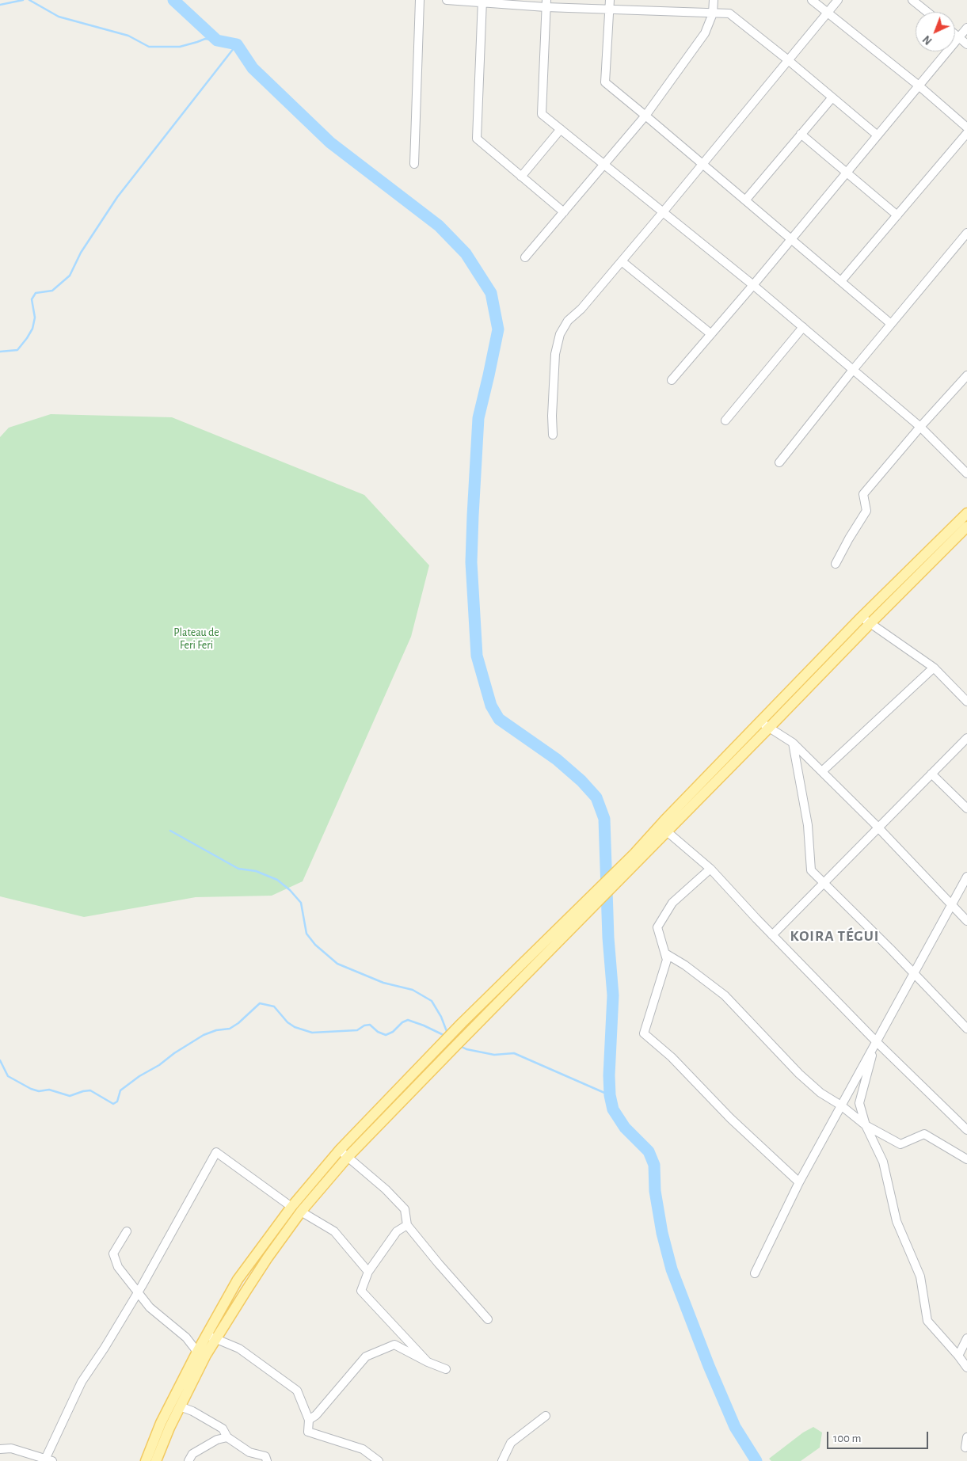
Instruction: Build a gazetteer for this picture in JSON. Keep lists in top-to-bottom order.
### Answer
{
  "districts": ["KOIRA TÉGUI"],
  "parks": ["Plateau de Feri Feri"],
  "scale_bar": "100 m",
  "north": "bottom left"
}
